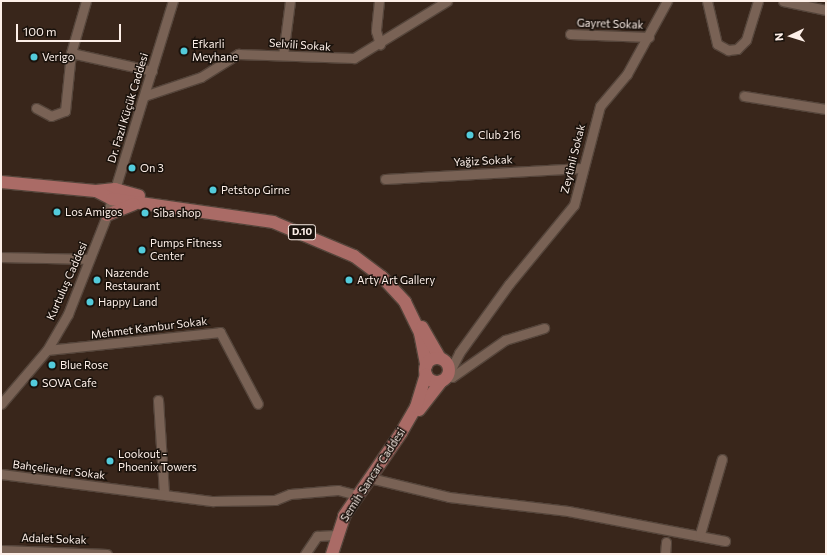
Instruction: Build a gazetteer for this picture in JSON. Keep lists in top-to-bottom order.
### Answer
{
  "streets": {
    "main road": ["D.10", "Semih Sancar Caddesi"],
    "street": [
      "Gayret Sokak",
      "Selvili Sokak",
      "Dr. Fazıl Küçük Caddesi",
      "Zeytinli Sokak",
      "Yağiz Sokak",
      "Kurtuluş Caddesi",
      "Mehmet Kambur Sokak",
      "Bahçelievler Sokak",
      "Adalet Sokak"
    ]
  },
  "crossings": [
    ["Gayret Sokak", "Zeytinli Sokak"],
    ["Selvili Sokak", "Dr. Fazıl Küçük Caddesi"],
    ["Dr. Fazıl Küçük Caddesi", "D.10"],
    ["Dr. Fazıl Küçük Caddesi", "Kurtuluş Caddesi"],
    ["Zeytinli Sokak", "Yağiz Sokak"],
    ["Zeytinli Sokak", "D.10"],
    ["Zeytinli Sokak", "Semih Sancar Caddesi"],
    ["D.10", "Kurtuluş Caddesi"],
    ["D.10", "Semih Sancar Caddesi"],
    ["Kurtuluş Caddesi", "Mehmet Kambur Sokak"],
    ["Bahçelievler Sokak", "Semih Sancar Caddesi"]
  ],
  "places": [
    "Efkarli Meyhane",
    "Verigo",
    "Club 216",
    "On 3",
    "Petstop Girne",
    "Los Amigos",
    "Siba shop",
    "Pumps Fitness Center",
    "Nazende Restaurant",
    "Arty Art Gallery",
    "Happy Land",
    "Blue Rose",
    "SOVA Cafe",
    "Lookout - Phoenix Towers"
  ],
  "scale_bar": "100 m",
  "north": "left"
}
